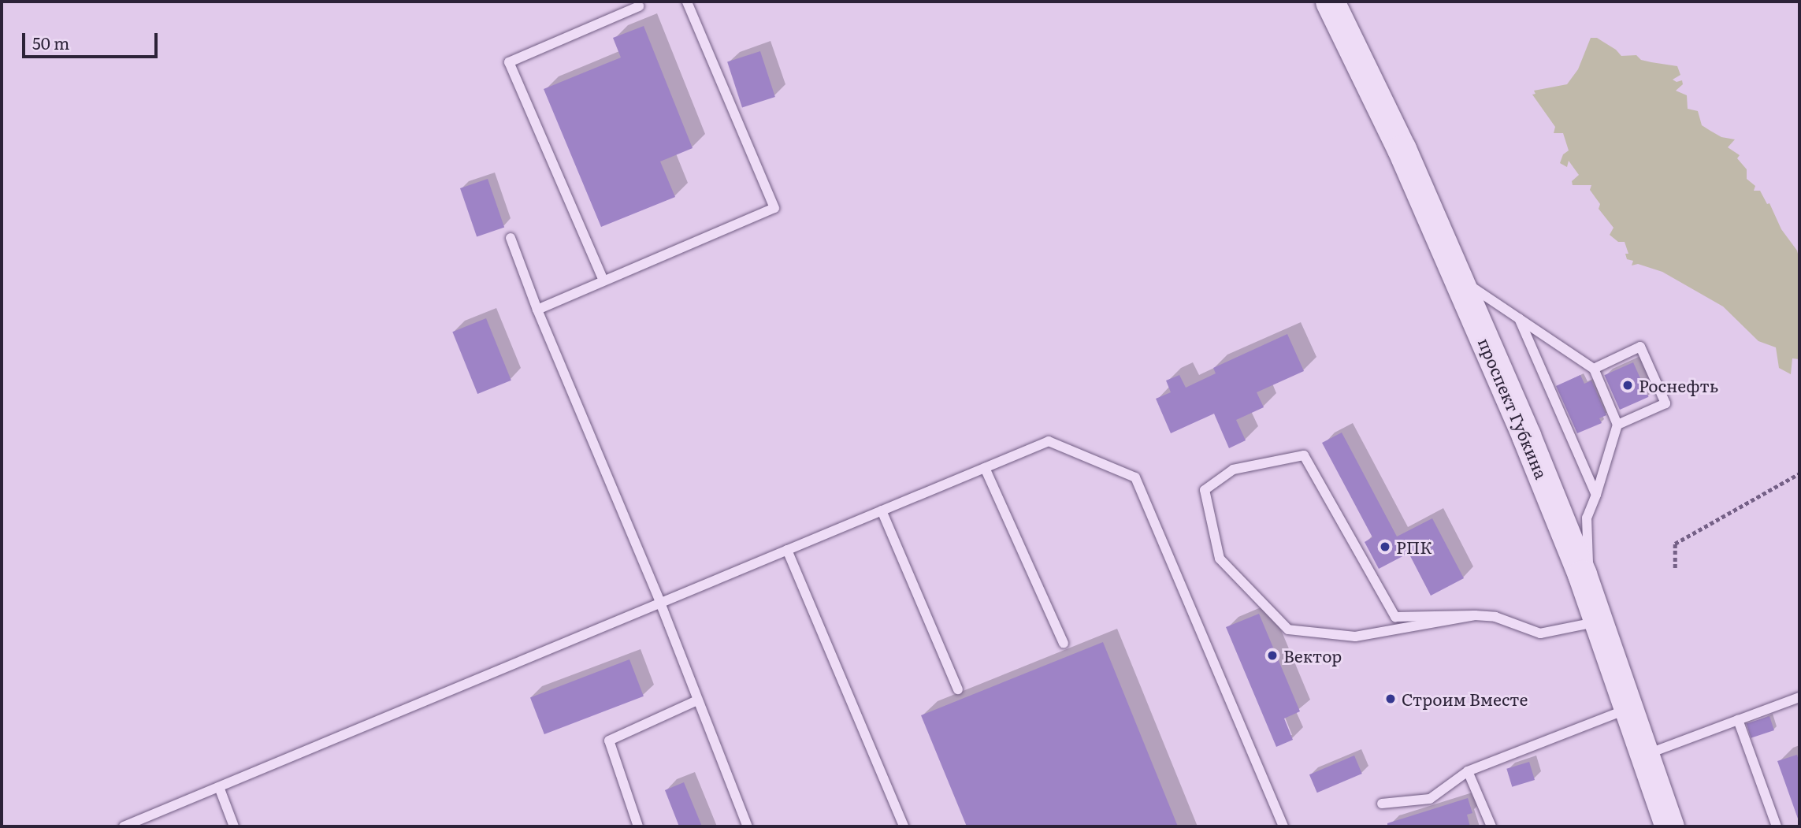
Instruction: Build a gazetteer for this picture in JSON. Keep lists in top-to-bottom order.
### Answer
{
  "streets": {
    "street": ["проспект Губкина"]
  },
  "places": [
    "Роснефть",
    "РПК",
    "Вектор",
    "Строим Вместе"
  ],
  "scale_bar": "50 m"
}
